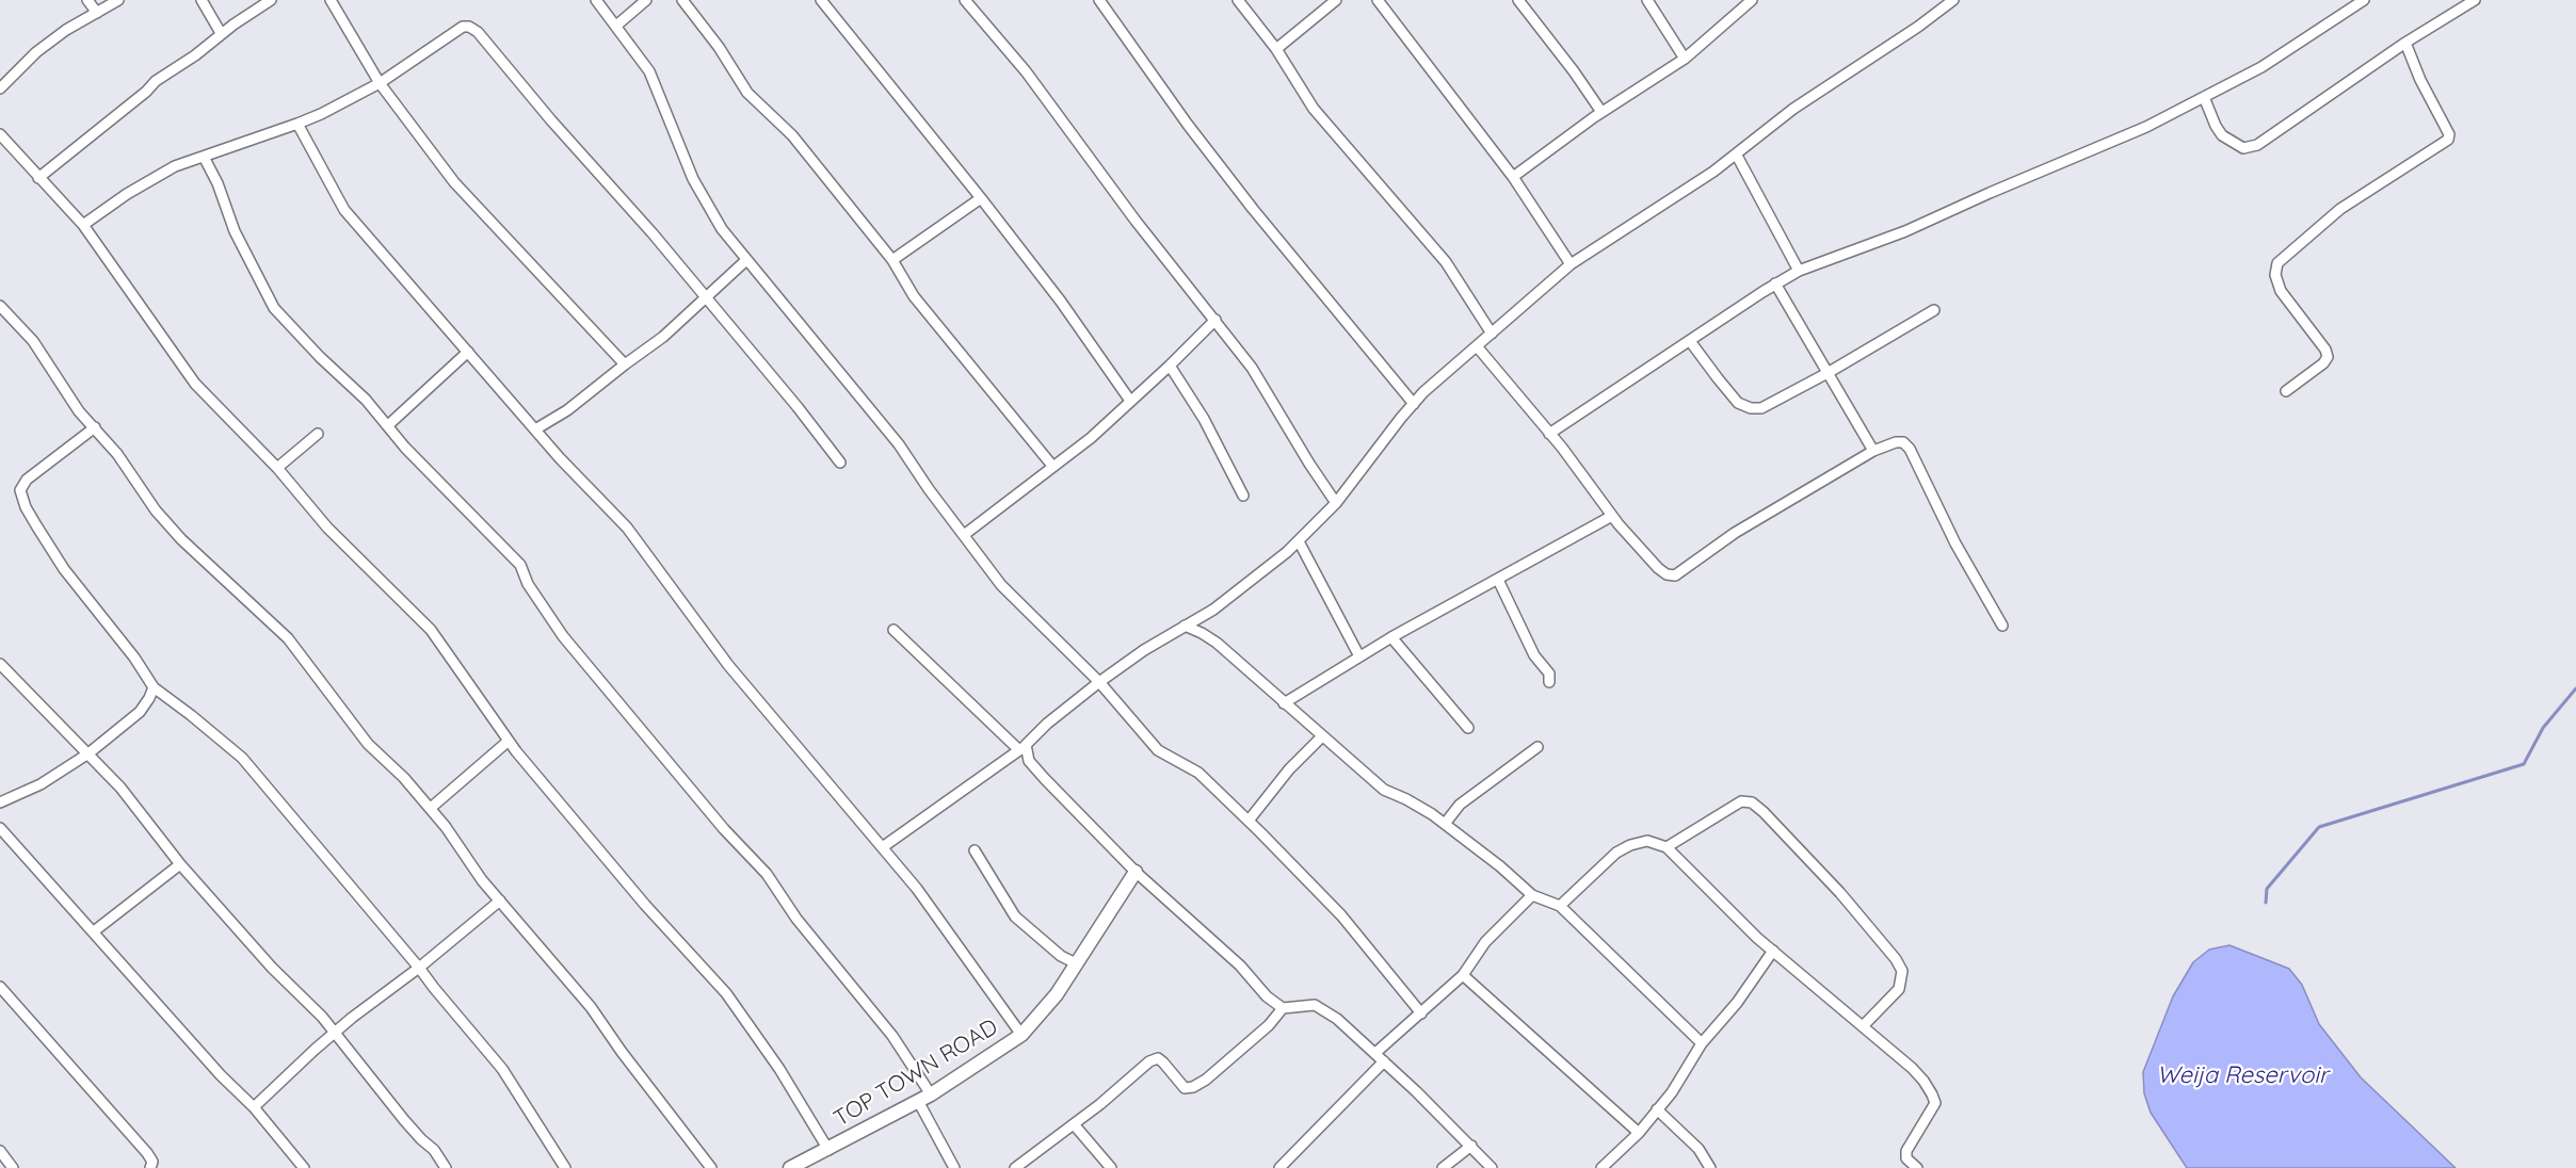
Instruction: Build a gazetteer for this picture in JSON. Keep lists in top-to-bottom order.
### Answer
{
  "streets": {
    "street": ["TOP TOWN ROAD"]
  },
  "water": ["Weija Reservoir"]
}
